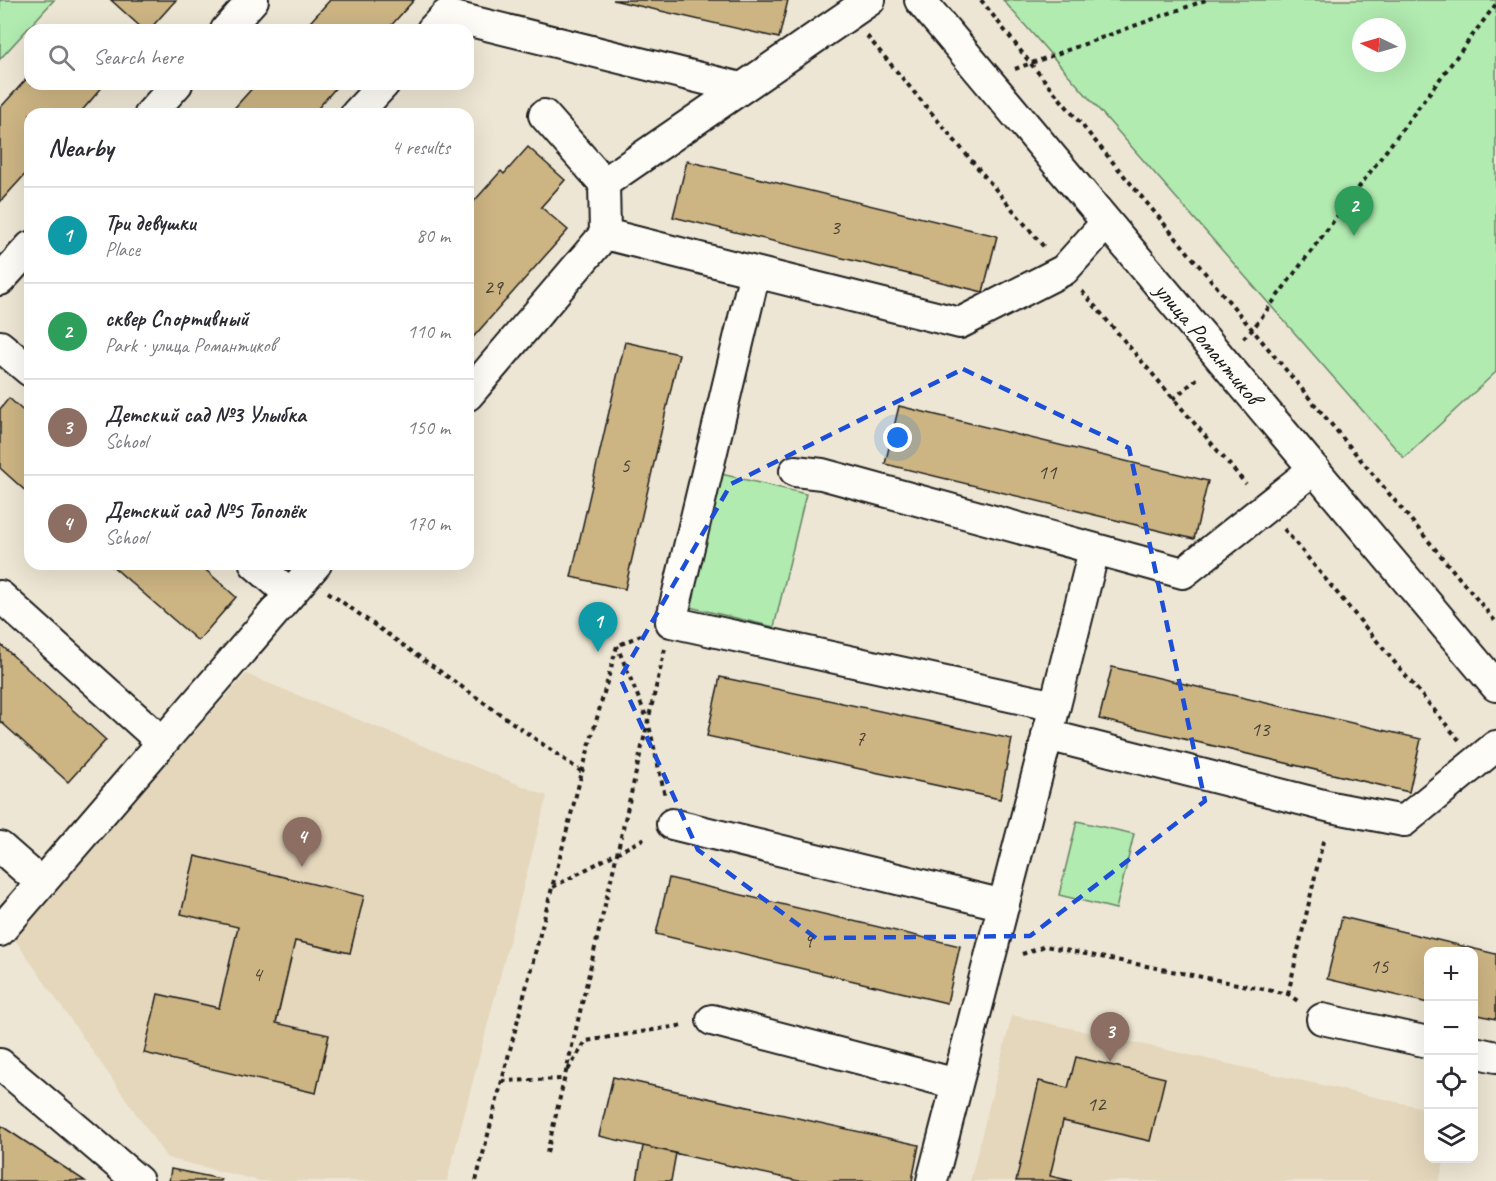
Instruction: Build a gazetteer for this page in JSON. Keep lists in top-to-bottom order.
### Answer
{
  "streets": {
    "street": ["улица Романтиков"]
  },
  "house_numbers": [
    "3",
    "29",
    "5",
    "11",
    "13",
    "7",
    "9",
    "15",
    "4",
    "12"
  ],
  "north": "left",
  "page": {
    "search": "Search here",
    "heading": ["Nearby", "4 results"],
    "pins": [
      "2",
      "1",
      "4",
      "3"
    ],
    "list": [
      {
        "mark": "1",
        "name": "Три девушки",
        "note": "Place",
        "value": "80 m"
      },
      {
        "mark": "2",
        "name": "сквер Спортивный",
        "note": "Park · улица Романтиков",
        "value": "110 m"
      },
      {
        "mark": "3",
        "name": "Детский сад №3 Улыбка",
        "note": "School",
        "value": "150 m"
      },
      {
        "mark": "4",
        "name": "Детский сад №5 Тополёк",
        "note": "School",
        "value": "170 m"
      }
    ],
    "map_buttons": ["+", "−"]
  }
}
